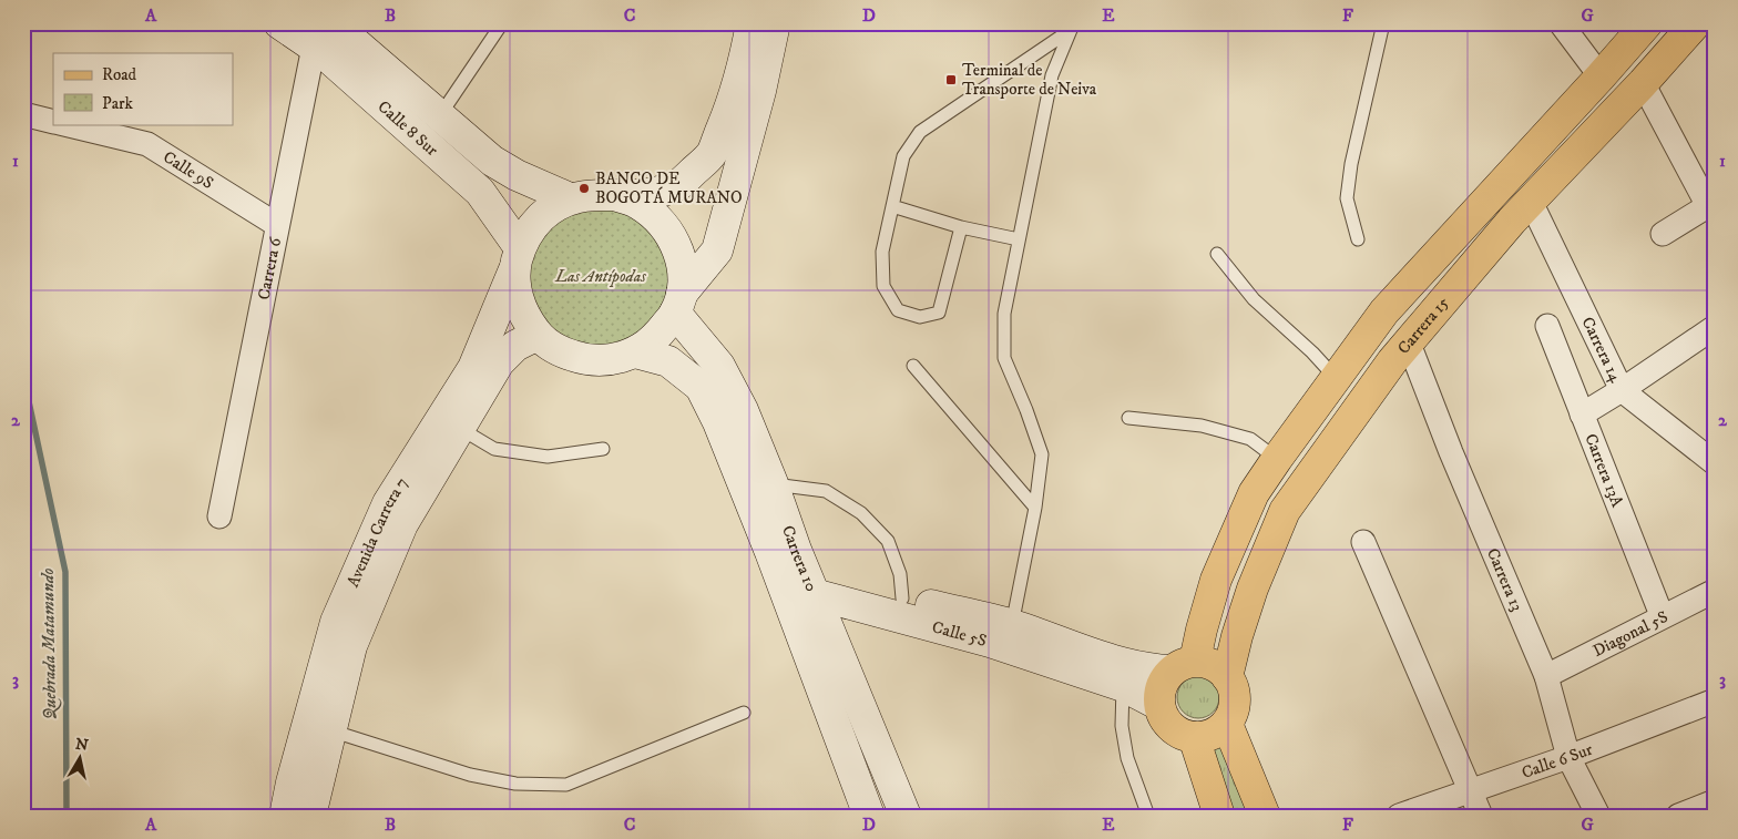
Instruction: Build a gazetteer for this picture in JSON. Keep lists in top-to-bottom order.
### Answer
{
  "streets": {
    "main road": [
      "Calle 8 Sur",
      "Carrera 15",
      "Avenida Carrera 7",
      "Carrera 10",
      "Calle 5S"
    ],
    "street": [
      "Calle 9S",
      "Carrera 6",
      "Carrera 14",
      "Carrera 13A",
      "Carrera 13",
      "Diagonal 5S",
      "Calle 6 Sur"
    ]
  },
  "crossings": [
    ["Calle 8 Sur", "Carrera 6"],
    ["Calle 8 Sur", "Avenida Carrera 7"],
    ["Calle 8 Sur", "Carrera 10"],
    ["Calle 9S", "Carrera 6"],
    ["Carrera 15", "Carrera 14"],
    ["Carrera 15", "Carrera 13"],
    ["Carrera 15", "Calle 5S"],
    ["Carrera 13A", "Diagonal 5S"],
    ["Avenida Carrera 7", "Carrera 10"],
    ["Carrera 10", "Calle 5S"],
    ["Carrera 13", "Diagonal 5S"],
    ["Carrera 13", "Calle 6 Sur"]
  ],
  "water": ["Quebrada Matamundo"],
  "parks": ["Las Antípodas"],
  "places": {
    "transit": ["Terminal de Transporte de Neiva"],
    "other": ["BANCO DE BOGOTÁ MURANO"]
  },
  "legend": ["Road", "Park"],
  "north": "top",
  "grid": {
    "columns": [
      "A",
      "B",
      "C",
      "D",
      "E",
      "F",
      "G"
    ],
    "rows": ["1", "2", "3"]
  }
}
